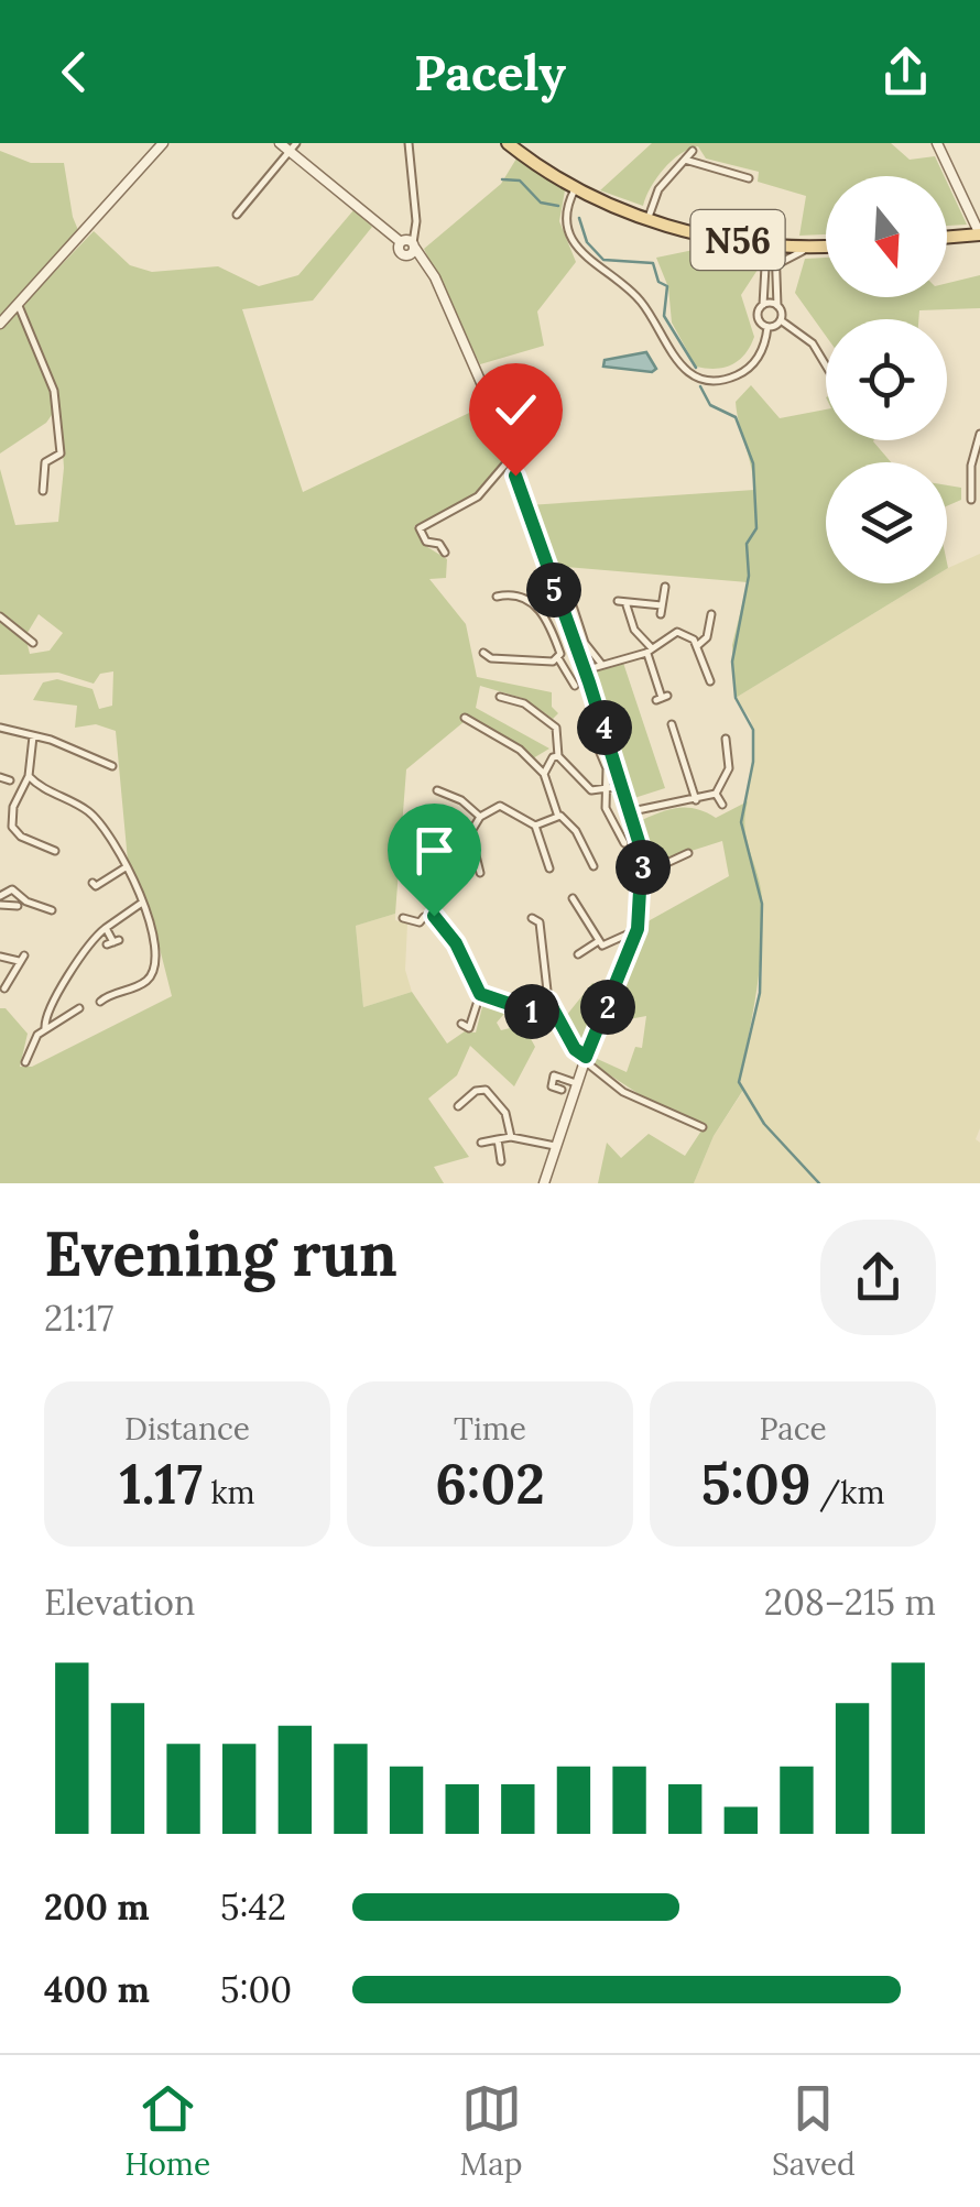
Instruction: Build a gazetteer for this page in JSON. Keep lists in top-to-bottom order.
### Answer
{
  "streets": {
    "main road": ["N56"]
  },
  "north": "bottom",
  "page": {
    "header": "Pacely",
    "pins": [
      "5",
      "4",
      "3",
      "2",
      "1"
    ],
    "heading": ["Evening run", "21:17"],
    "stats": [
      ["Distance", "1.17 km"],
      ["Time", "6:02"],
      ["Pace", "5:09 /km"]
    ],
    "chart": ["Elevation", "208–215 m"],
    "list": [
      {
        "name": "200 m",
        "note": "5:42"
      },
      {
        "name": "400 m",
        "note": "5:00"
      }
    ],
    "tabs": ["Home", "Map", "Saved"]
  }
}
